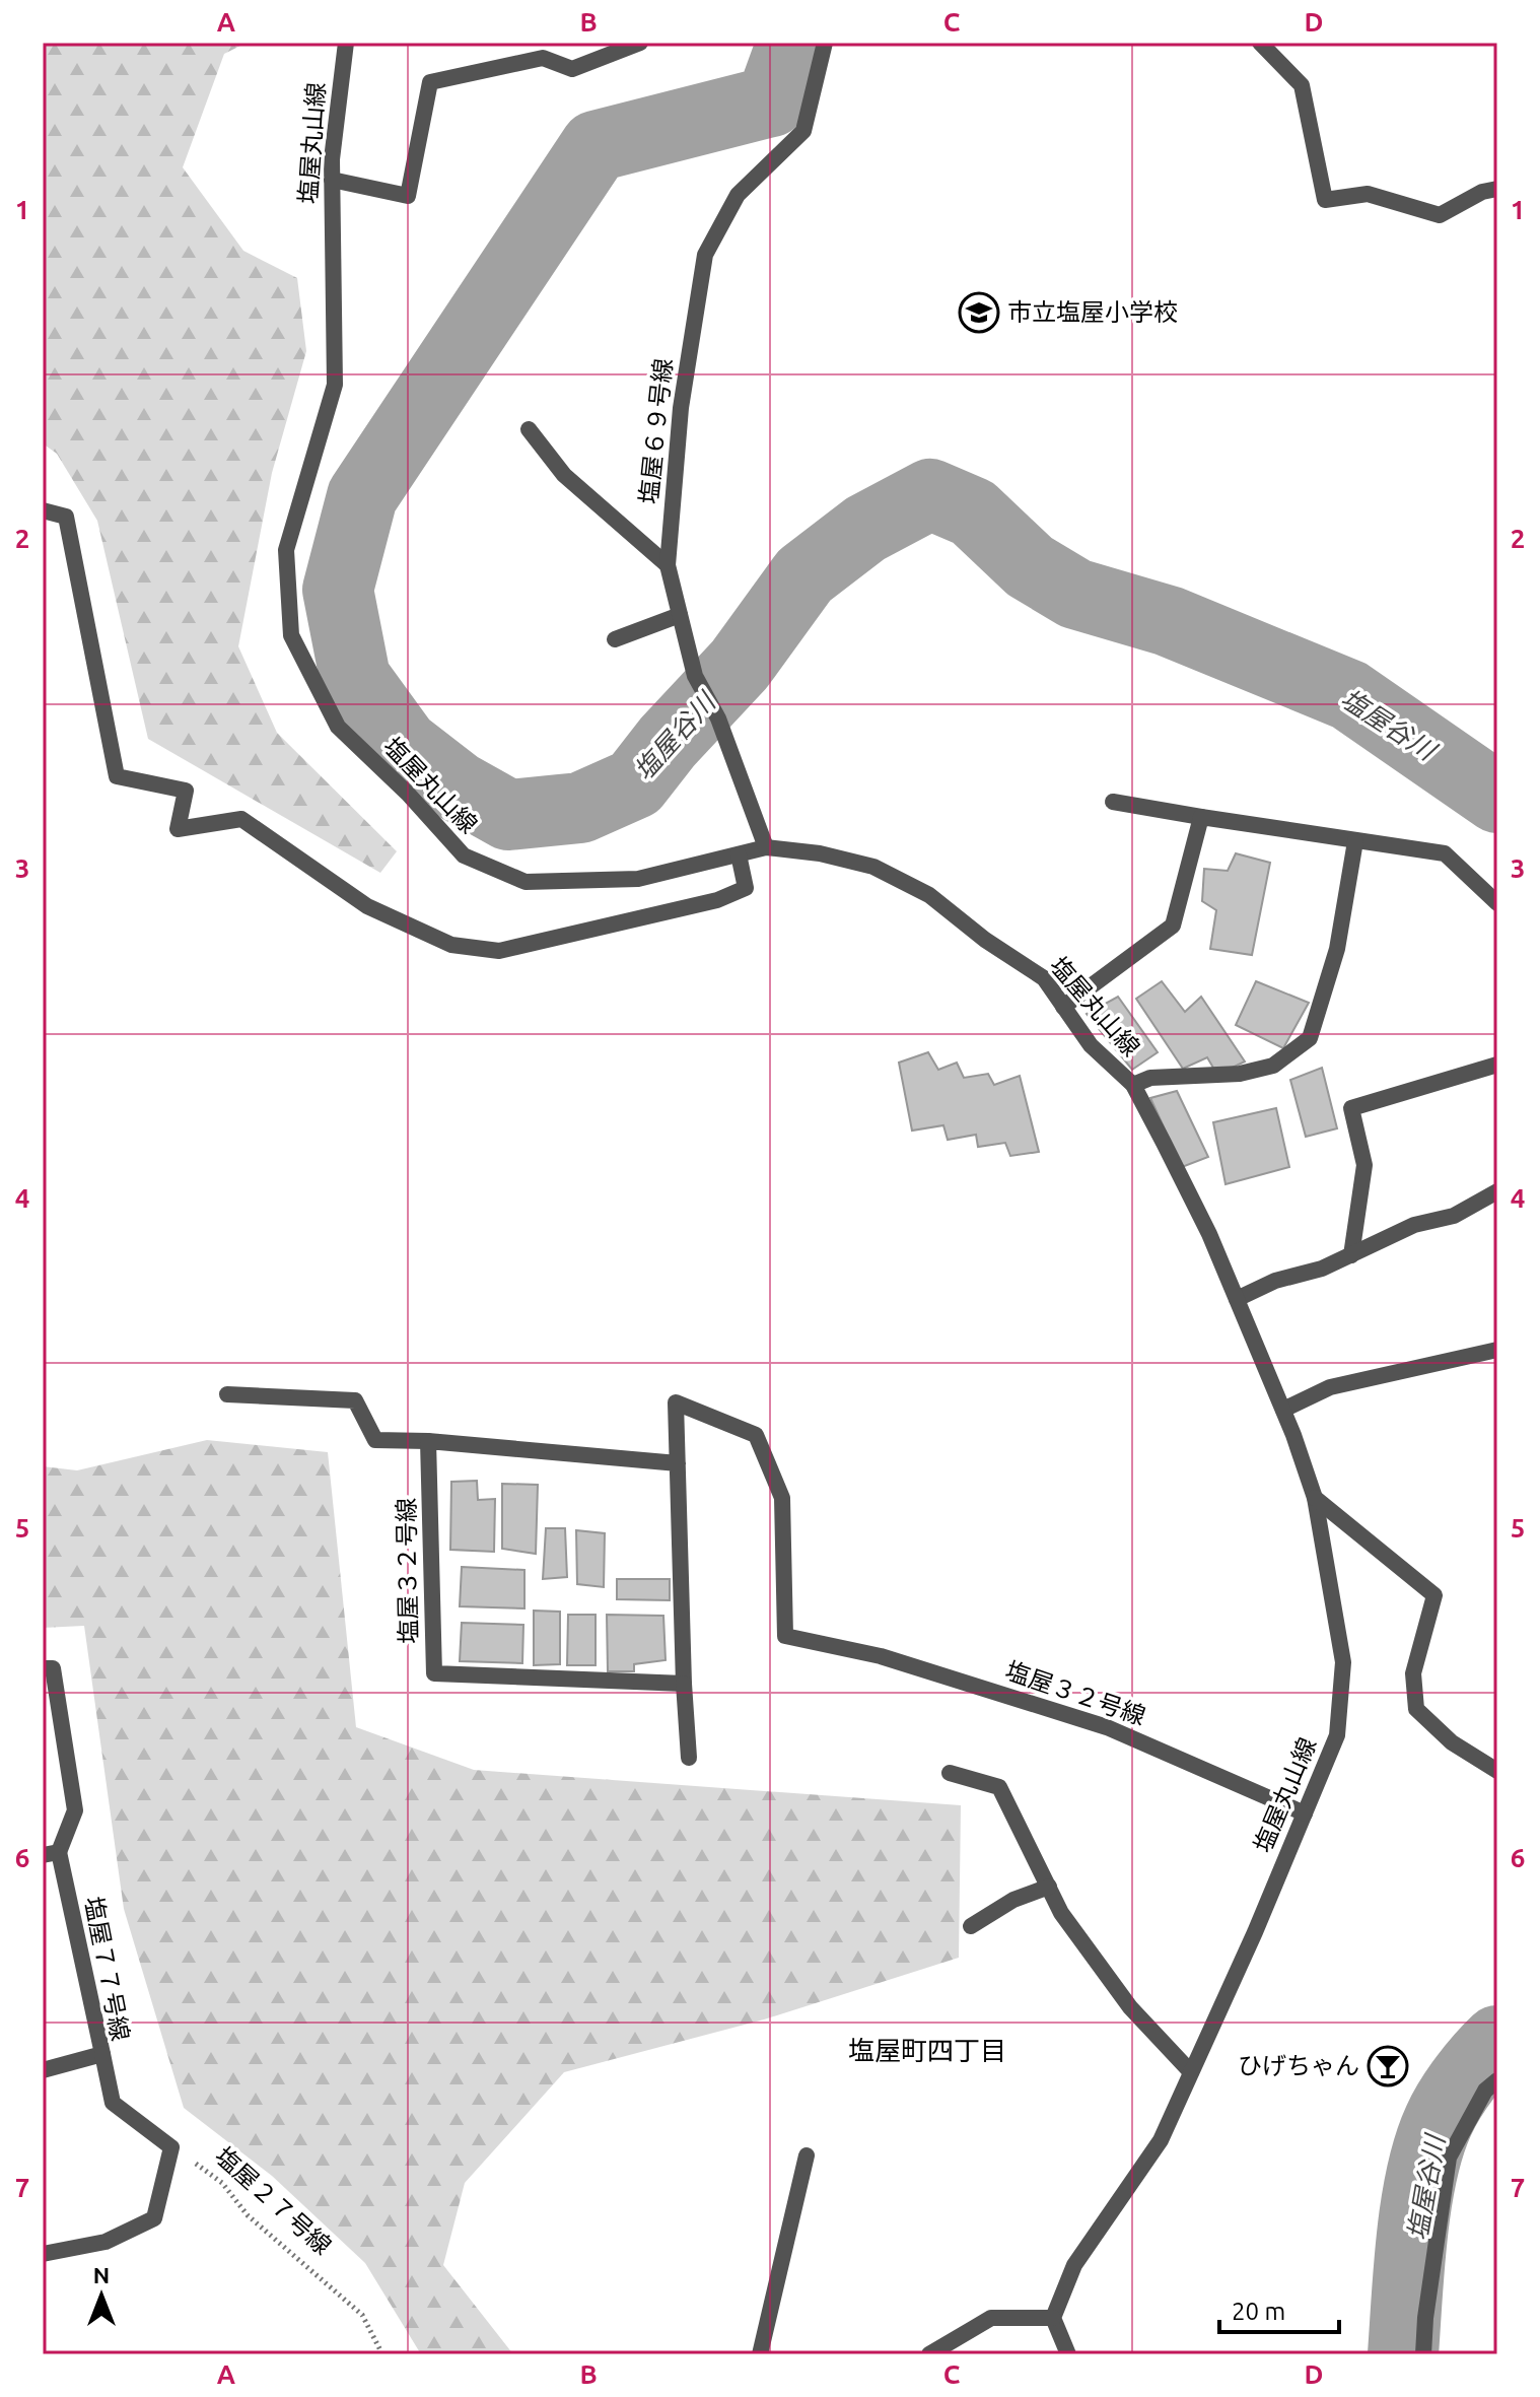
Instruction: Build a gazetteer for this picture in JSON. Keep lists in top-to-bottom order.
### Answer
{
  "streets": {
    "street": [
      "塩屋丸山線",
      "塩屋６９号線",
      "塩屋３２号線",
      "塩屋７７号線"
    ],
    "path": ["塩屋２７号線"]
  },
  "crossings": [
    ["塩屋丸山線", "塩屋６９号線"],
    ["塩屋丸山線", "塩屋３２号線"]
  ],
  "districts": ["塩屋町四丁目"],
  "water": ["塩屋谷川"],
  "places": {
    "school or university": ["市立塩屋小学校"],
    "bar": ["ひげちゃん"]
  },
  "scale_bar": "20 m",
  "north": "top",
  "grid": {
    "columns": [
      "A",
      "B",
      "C",
      "D"
    ],
    "rows": [
      "1",
      "2",
      "3",
      "4",
      "5",
      "6",
      "7"
    ]
  }
}
